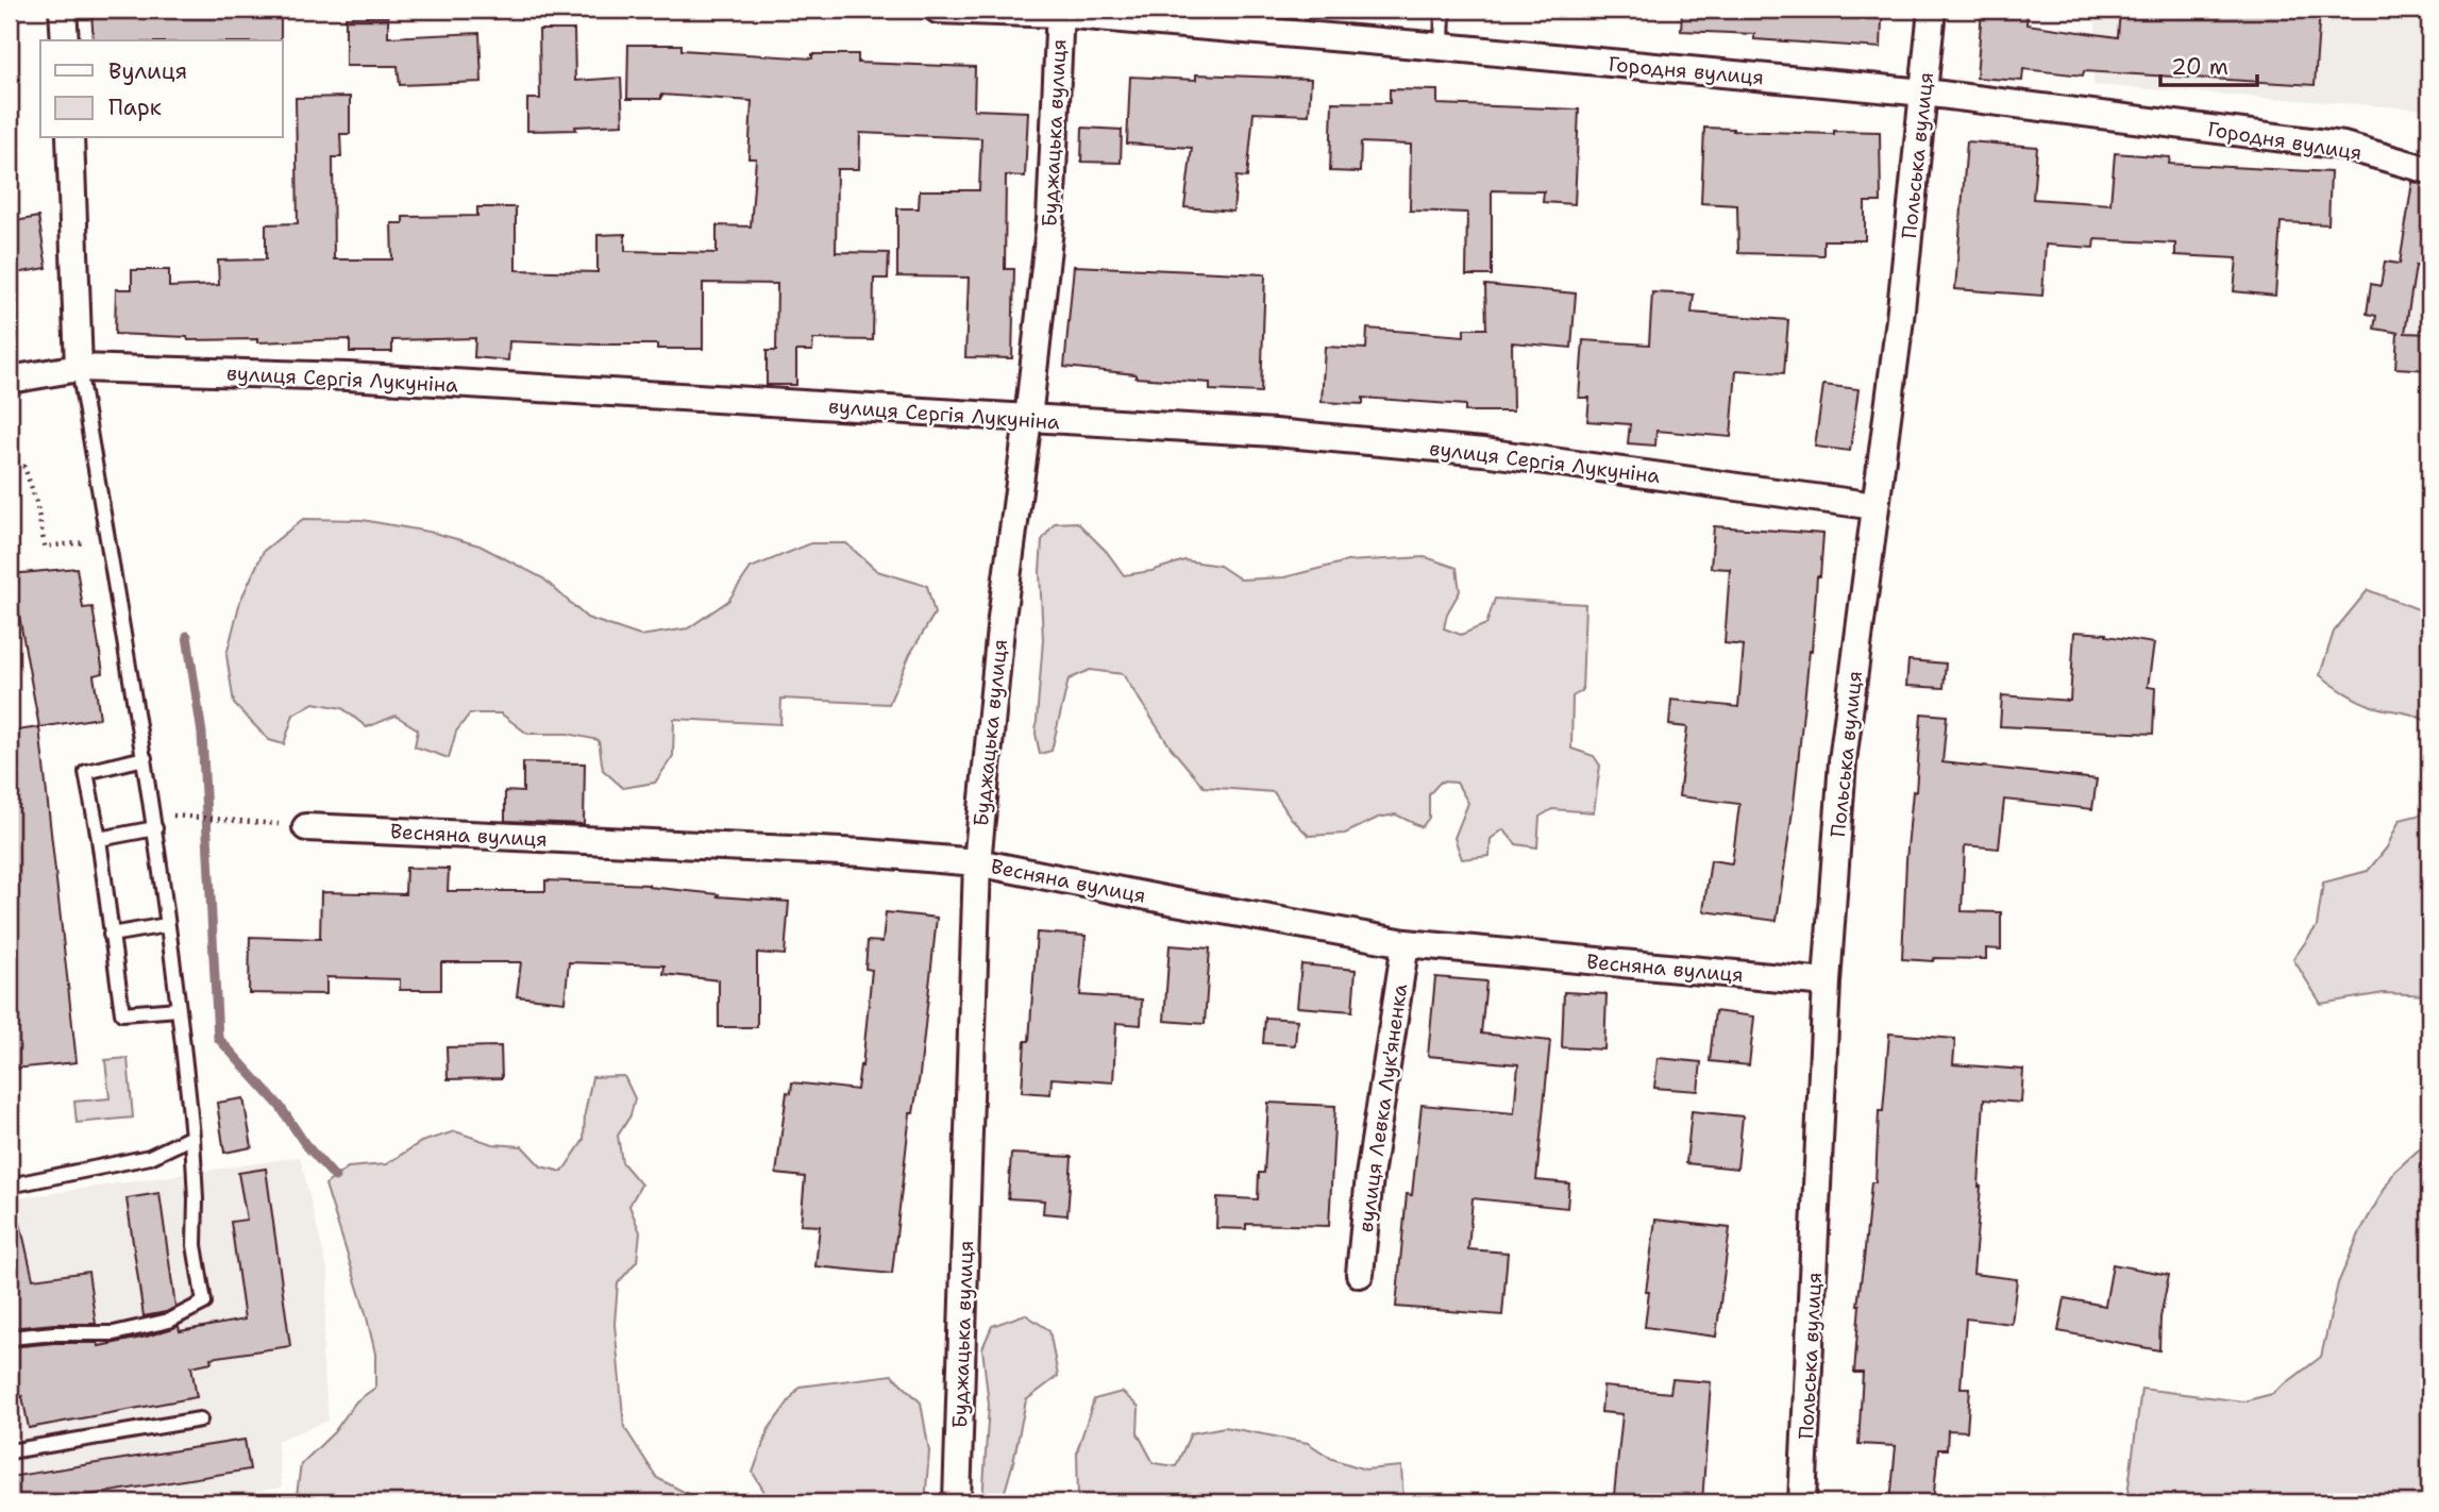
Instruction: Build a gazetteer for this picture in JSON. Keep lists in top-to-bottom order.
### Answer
{
  "streets": {
    "street": [
      "Городня вулиця",
      "Буджацька вулиця",
      "Польська вулиця",
      "вулиця Сергія Лукуніна",
      "Весняна вулиця",
      "вулиця Левка Лук'яненка"
    ]
  },
  "crossings": [
    ["Городня вулиця", "Буджацька вулиця"],
    ["Городня вулиця", "Польська вулиця"],
    ["Буджацька вулиця", "вулиця Сергія Лукуніна"],
    ["Буджацька вулиця", "Весняна вулиця"],
    ["Польська вулиця", "вулиця Сергія Лукуніна"],
    ["Польська вулиця", "Весняна вулиця"],
    ["Весняна вулиця", "вулиця Левка Лук'яненка"]
  ],
  "legend": ["Вулиця", "Парк"],
  "scale_bar": "20 m"
}
